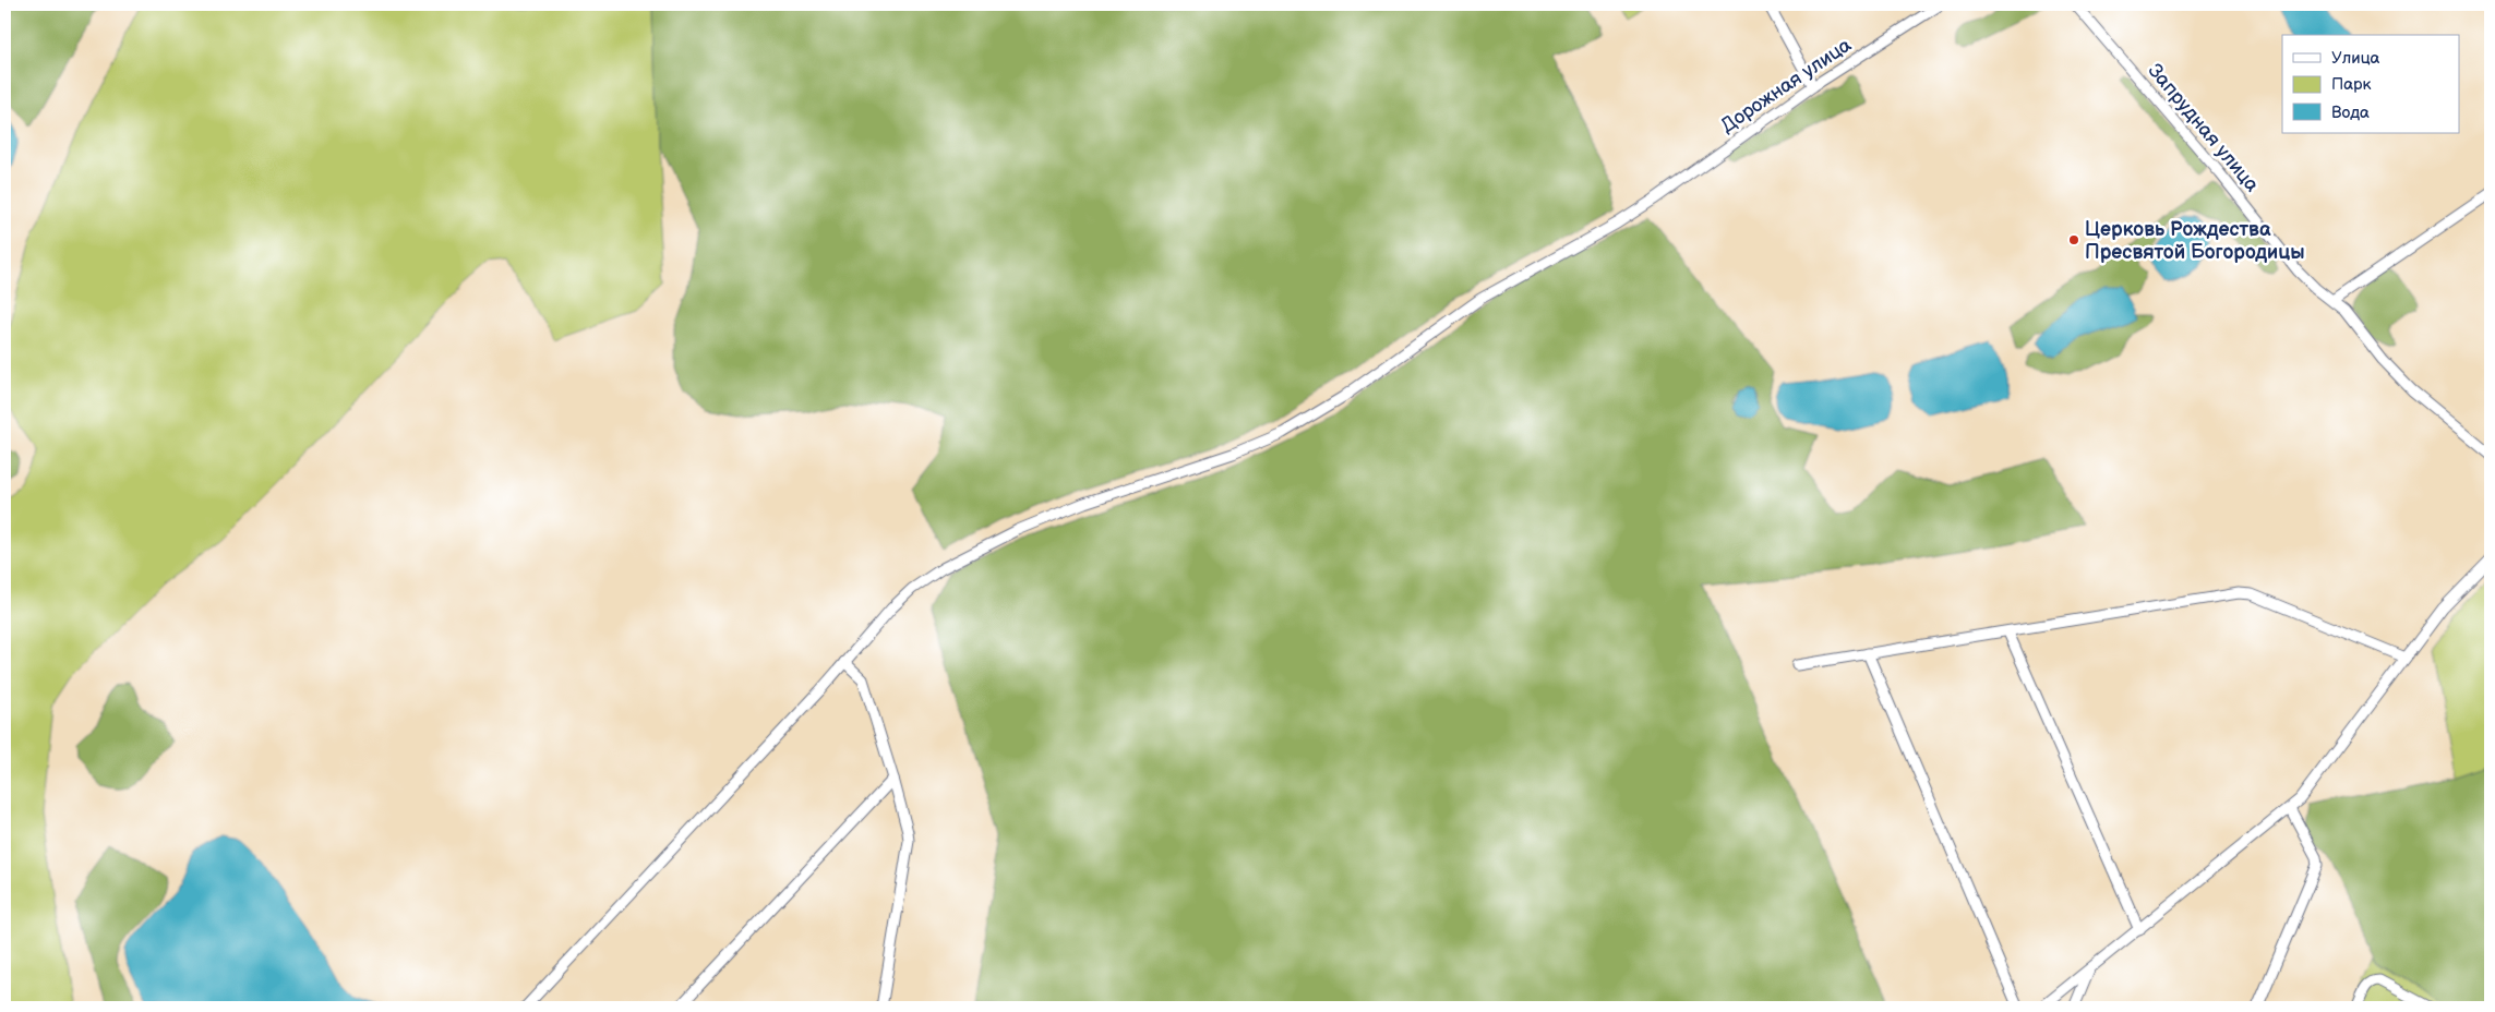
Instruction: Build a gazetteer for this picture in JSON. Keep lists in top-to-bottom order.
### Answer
{
  "streets": {
    "street": ["Дорожная улица", "Запрудная улица"]
  },
  "places": ["Церковь Рождества Пресвятой Богородицы"],
  "legend": ["Улица", "Парк", "Вода"]
}
